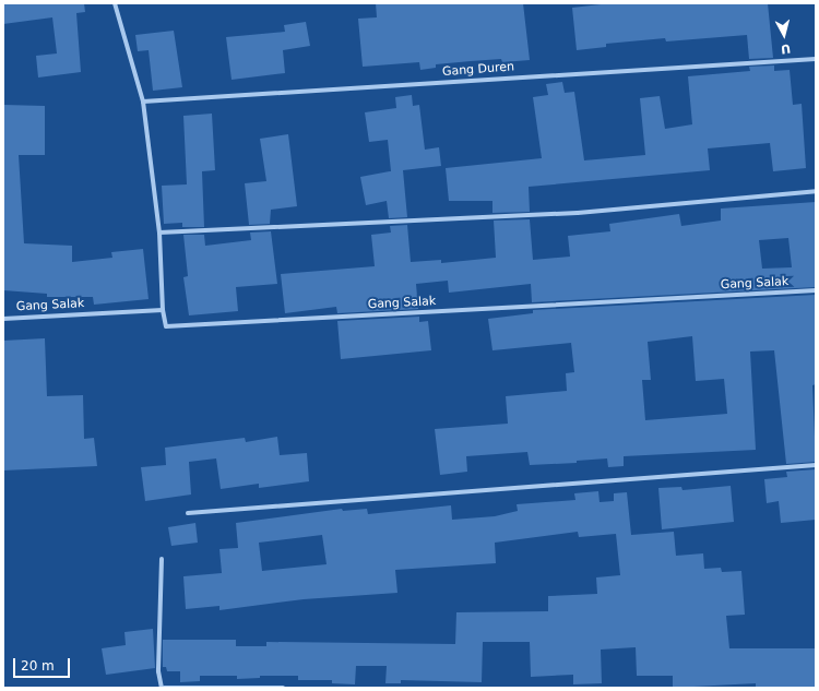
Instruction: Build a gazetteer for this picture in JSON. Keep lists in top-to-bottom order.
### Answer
{
  "streets": {
    "street": ["Gang Duren", "Gang Salak"]
  },
  "scale_bar": "20 m",
  "north": "bottom"
}
